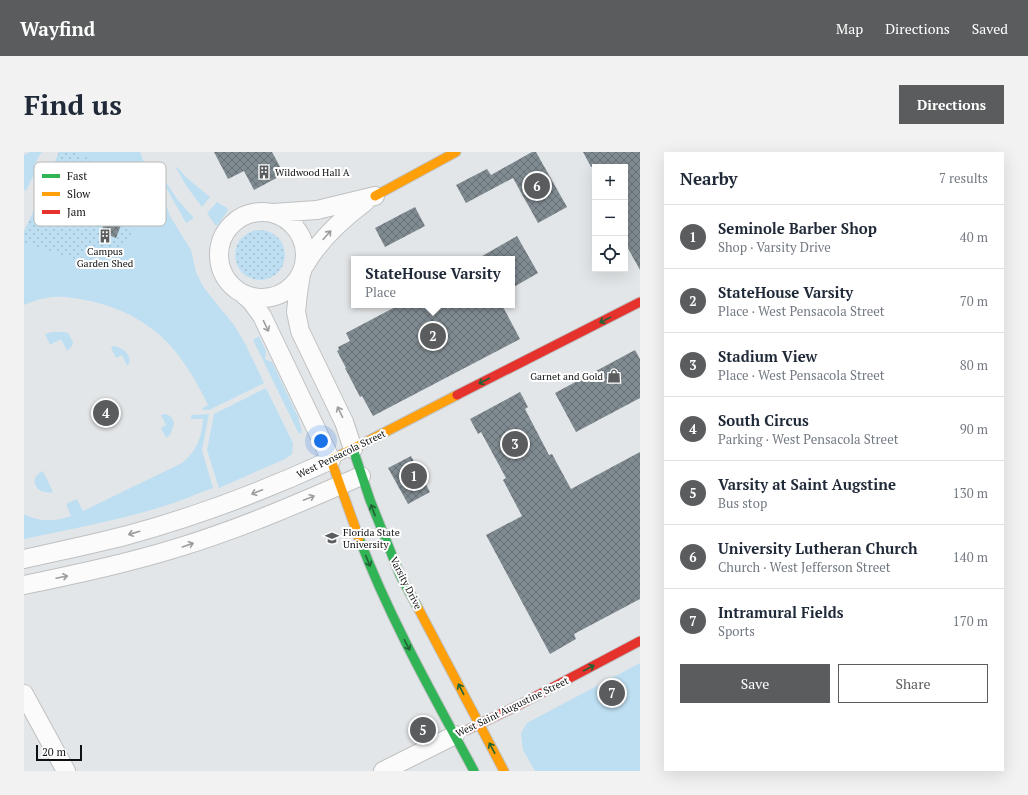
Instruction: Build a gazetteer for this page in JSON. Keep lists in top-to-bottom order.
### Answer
{
  "streets": {
    "main road": ["West Pensacola Street", "Varsity Drive", "West Saint Augustine Street"]
  },
  "crossings": [
    ["West Pensacola Street", "Varsity Drive"],
    ["Varsity Drive", "West Saint Augustine Street"]
  ],
  "one_way": ["West Pensacola Street", "West Saint Augustine Street"],
  "places": {
    "building": ["Wildwood Hall A", "Campus Garden Shed"],
    "shop": ["Garnet and Gold"],
    "school or university": ["Florida State University"]
  },
  "legend": ["Fast", "Slow", "Jam"],
  "scale_bar": "20 m",
  "page": {
    "header": "Wayfind",
    "nav": ["Map", "Directions", "Saved"],
    "buttons": [
      "Directions",
      ["Save", "Share"]
    ],
    "title": "Find us",
    "heading": ["Nearby", "7 results"],
    "map_buttons": ["+", "−"],
    "pins": [
      "6",
      "2",
      "4",
      "3",
      "1",
      "7",
      "5"
    ],
    "list": [
      {
        "mark": "1",
        "name": "Seminole Barber Shop",
        "note": "Shop · Varsity Drive",
        "value": "40 m"
      },
      {
        "mark": "2",
        "name": "StateHouse Varsity",
        "note": "Place · West Pensacola Street",
        "value": "70 m"
      },
      {
        "mark": "3",
        "name": "Stadium View",
        "note": "Place · West Pensacola Street",
        "value": "80 m"
      },
      {
        "mark": "4",
        "name": "South Circus",
        "note": "Parking · West Pensacola Street",
        "value": "90 m"
      },
      {
        "mark": "5",
        "name": "Varsity at Saint Augstine",
        "note": "Bus stop",
        "value": "130 m"
      },
      {
        "mark": "6",
        "name": "University Lutheran Church",
        "note": "Church · West Jefferson Street",
        "value": "140 m"
      },
      {
        "mark": "7",
        "name": "Intramural Fields",
        "note": "Sports",
        "value": "170 m"
      }
    ],
    "popup": ["StateHouse Varsity", "Place"],
    "scale": "20 m"
  }
}
